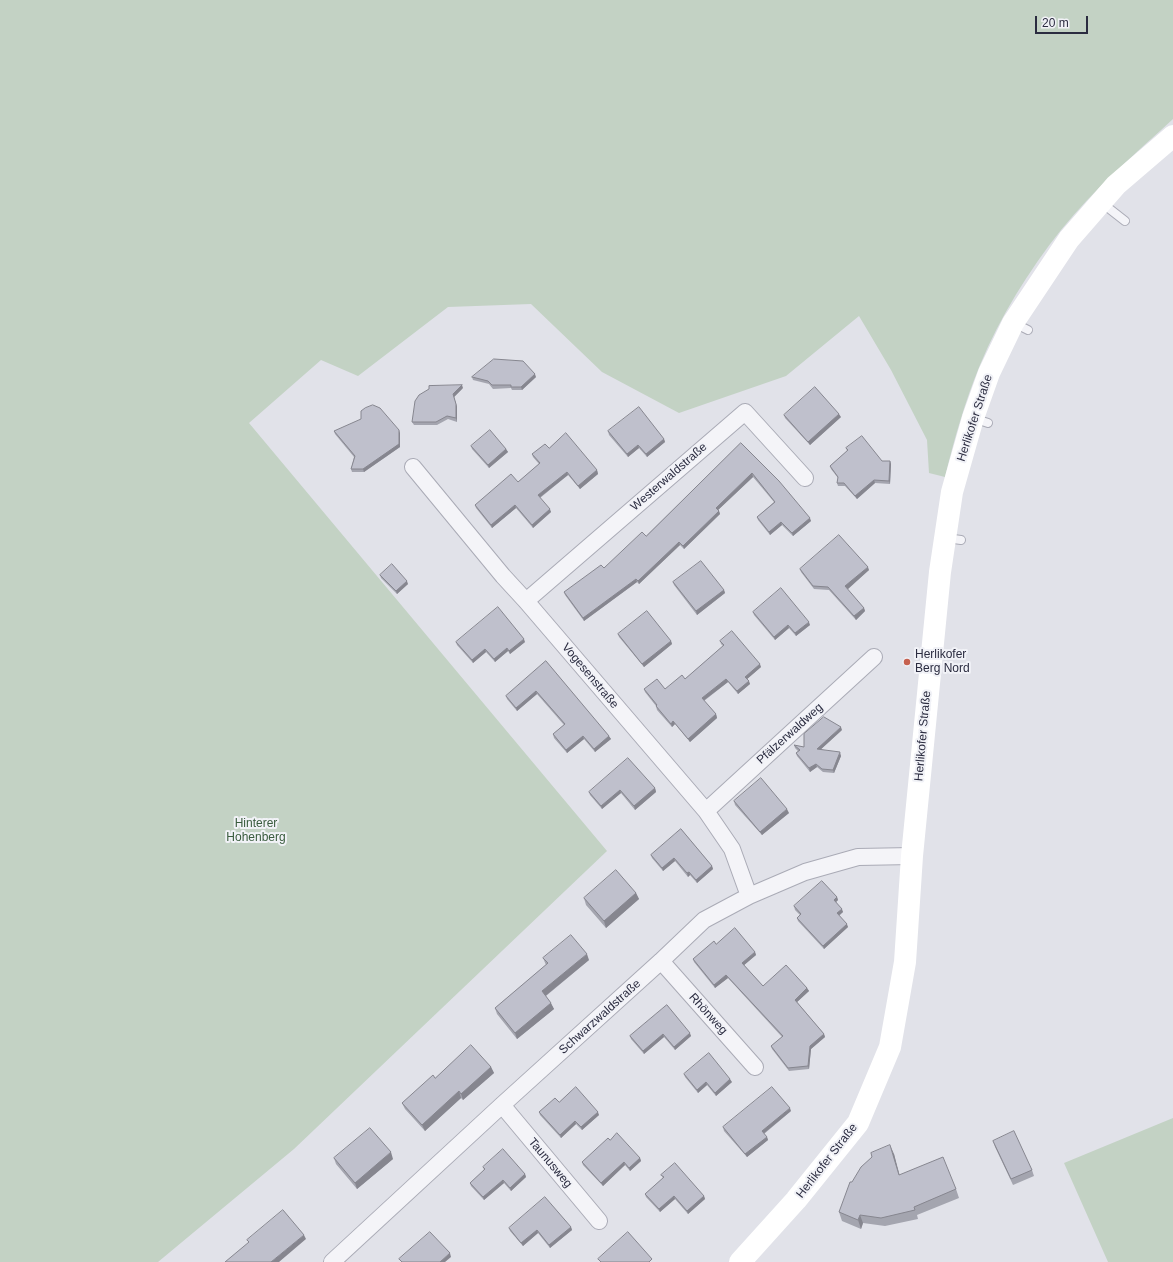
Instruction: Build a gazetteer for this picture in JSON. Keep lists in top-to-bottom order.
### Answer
{
  "streets": {
    "main road": ["Herlikofer Straße"],
    "street": [
      "Westerwaldstraße",
      "Vogesenstraße",
      "Pfälzerwaldweg",
      "Rhönweg",
      "Schwarzwaldstraße",
      "Taunusweg"
    ]
  },
  "crossings": [
    ["Herlikofer Straße", "Schwarzwaldstraße"],
    ["Westerwaldstraße", "Vogesenstraße"],
    ["Vogesenstraße", "Pfälzerwaldweg"],
    ["Vogesenstraße", "Schwarzwaldstraße"],
    ["Rhönweg", "Schwarzwaldstraße"],
    ["Schwarzwaldstraße", "Taunusweg"]
  ],
  "parks": ["Hinterer Hohenberg"],
  "places": ["Herlikofer Berg Nord"],
  "scale_bar": "20 m"
}
